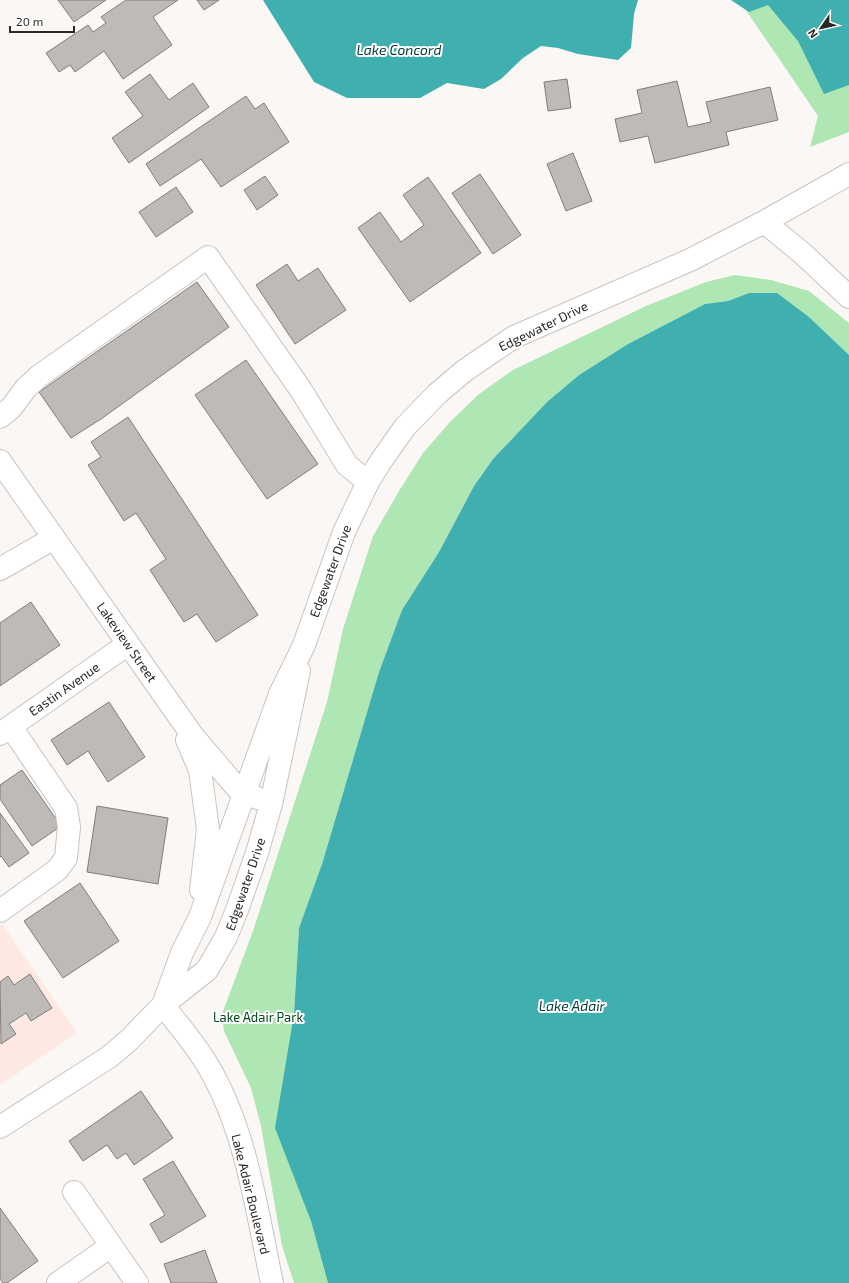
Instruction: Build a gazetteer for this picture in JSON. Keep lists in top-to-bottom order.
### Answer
{
  "streets": {
    "street": [
      "Edgewater Drive",
      "Lakeview Street",
      "Eastin Avenue",
      "Lake Adair Boulevard"
    ]
  },
  "crossings": [
    ["Edgewater Drive", "Lakeview Street"],
    ["Edgewater Drive", "Lake Adair Boulevard"],
    ["Lakeview Street", "Eastin Avenue"]
  ],
  "water": ["Lake Concord", "Lake Adair"],
  "parks": ["Lake Adair Park"],
  "scale_bar": "20 m",
  "north": "bottom left"
}
